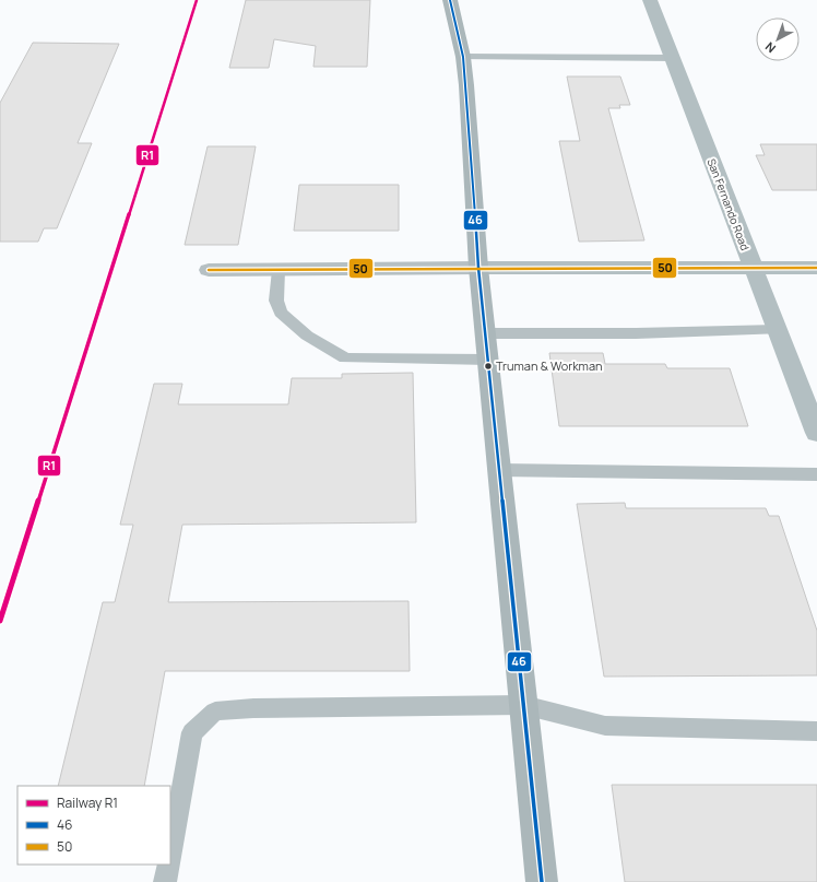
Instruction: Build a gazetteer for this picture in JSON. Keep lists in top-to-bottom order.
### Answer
{
  "streets": {
    "main road": ["San Fernando Road"]
  },
  "places": ["Truman & Workman"],
  "lines": ["rail line R1", "transit line 46", "transit line 50"],
  "legend": ["Railway R1", "46", "50"],
  "north": "bottom left"
}
